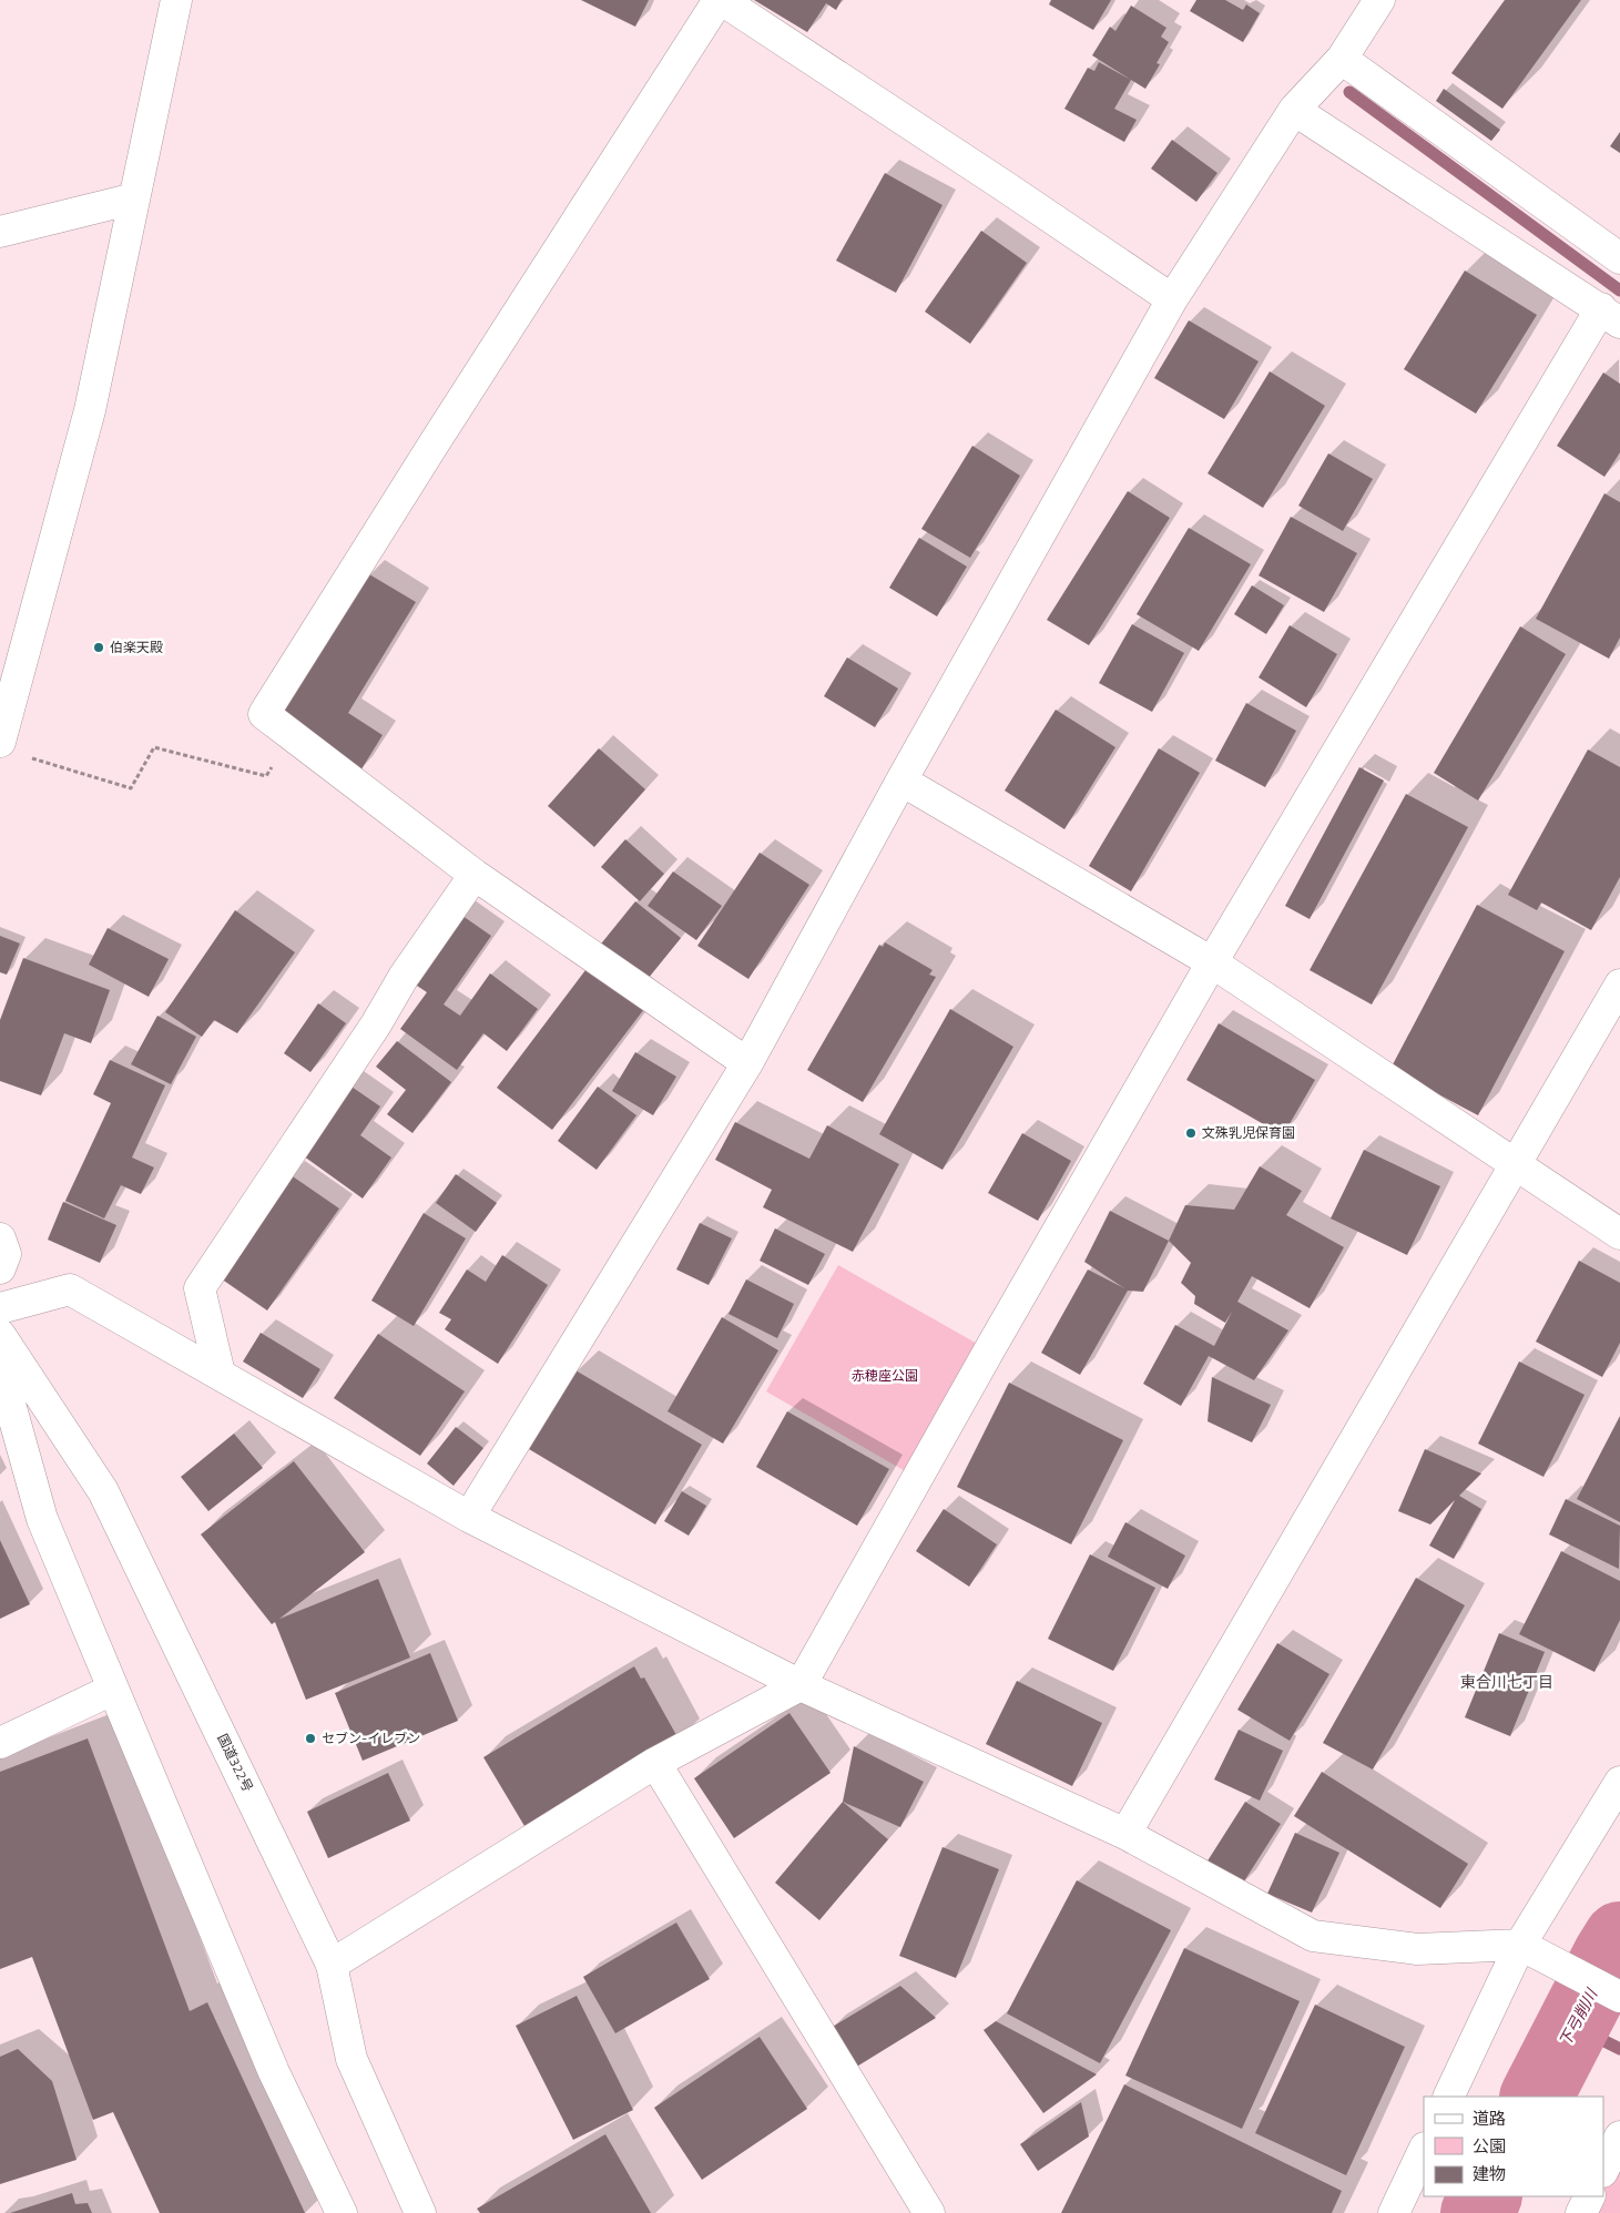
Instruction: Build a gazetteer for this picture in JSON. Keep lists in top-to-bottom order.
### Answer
{
  "streets": {
    "main road": ["国道322号"]
  },
  "districts": ["東合川七丁目"],
  "water": ["下弓削川"],
  "parks": ["赤穂座公園"],
  "places": ["伯楽天殿", "文殊乳児保育園", "セブン-イレブン"],
  "legend": ["道路", "公園", "建物"]
}
